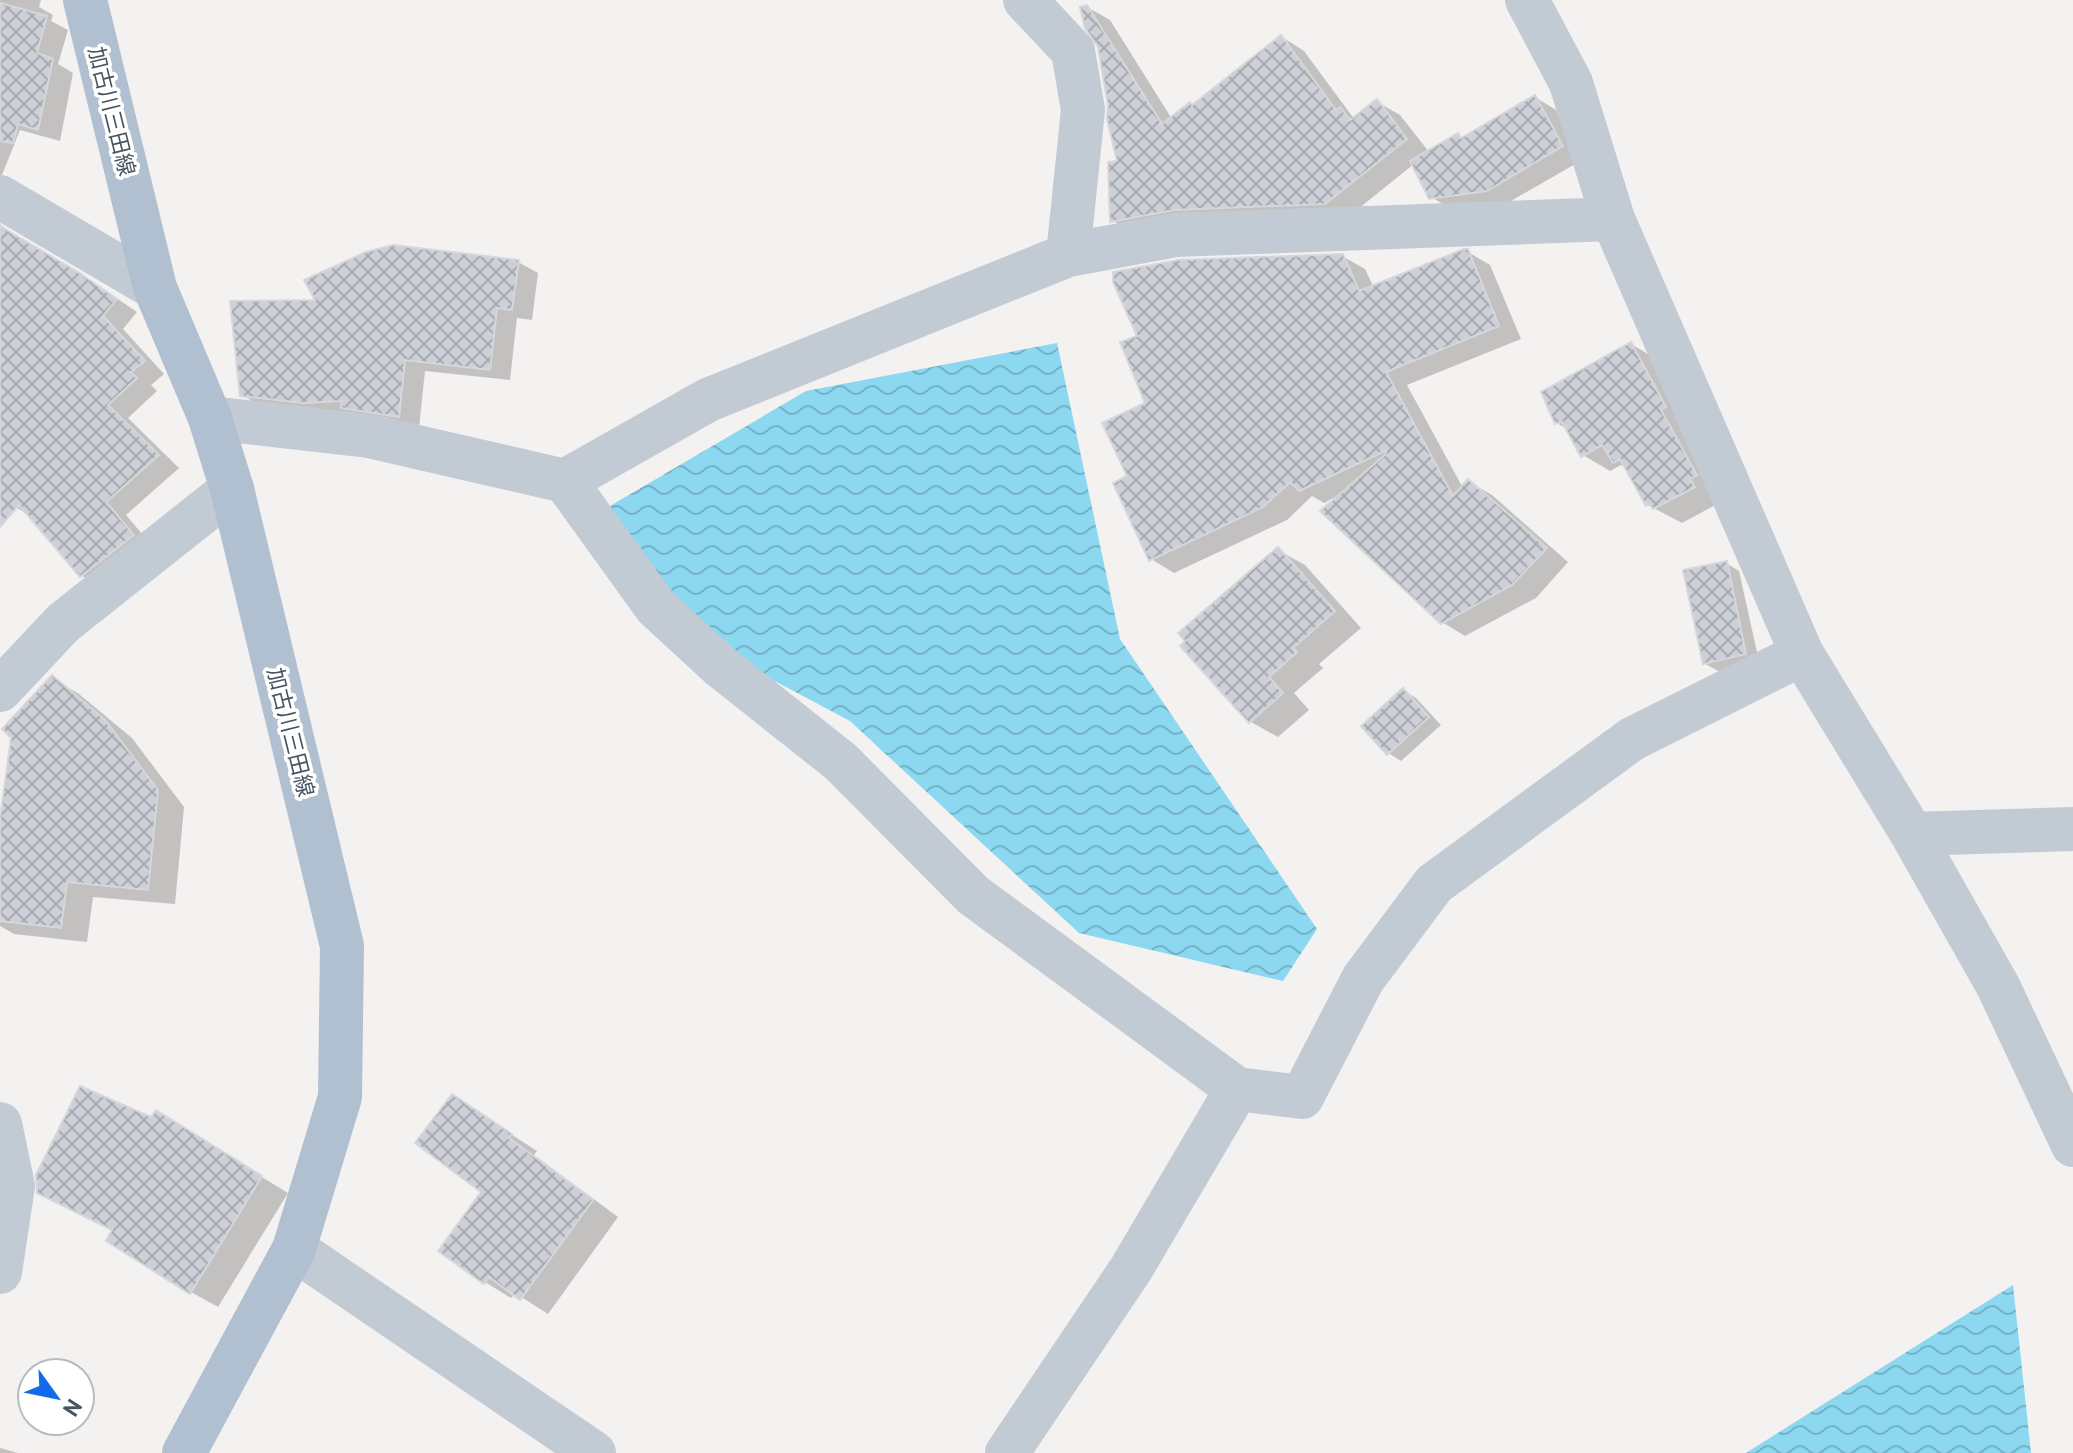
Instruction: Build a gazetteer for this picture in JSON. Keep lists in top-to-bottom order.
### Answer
{
  "streets": {
    "main road": ["加古川三田線"]
  },
  "north": "bottom right"
}
